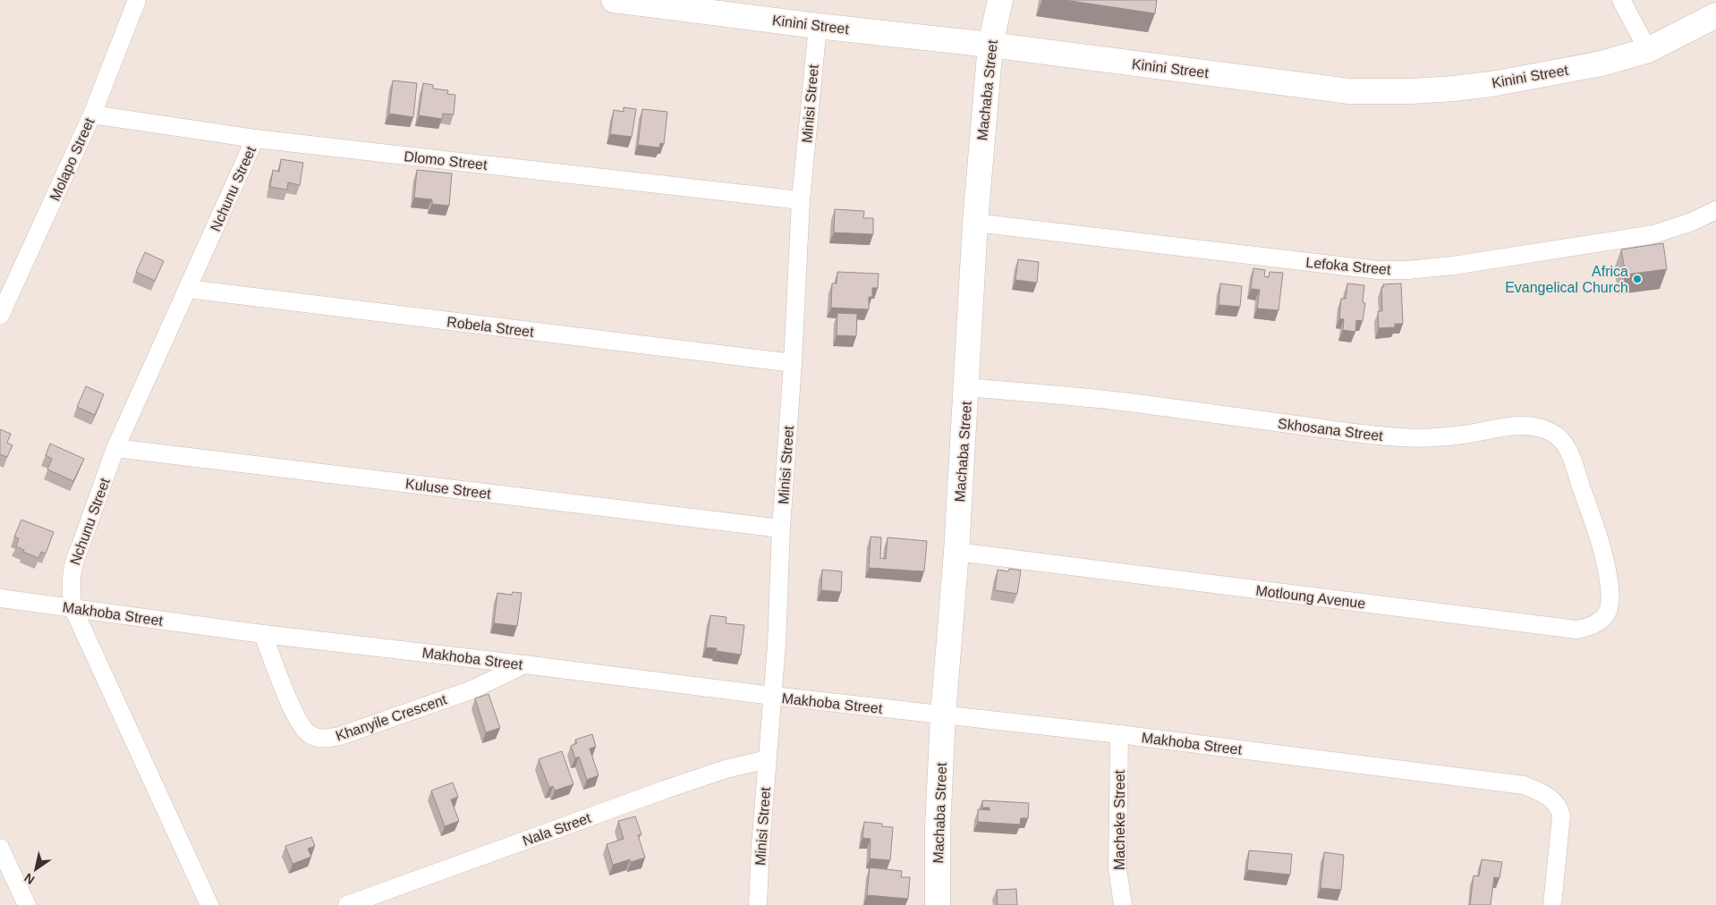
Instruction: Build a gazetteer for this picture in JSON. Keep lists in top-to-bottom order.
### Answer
{
  "streets": {
    "street": [
      "Kinini Street",
      "Machaba Street",
      "Minisi Street",
      "Molapo Street",
      "Dlomo Street",
      "Nchunu Street",
      "Lefoka Street",
      "Robela Street",
      "Skhosana Street",
      "Kuluse Street",
      "Motloung Avenue",
      "Makhoba Street",
      "Khanyile Crescent",
      "Macheke Street",
      "Nala Street"
    ]
  },
  "crossings": [
    ["Kinini Street", "Machaba Street"],
    ["Kinini Street", "Minisi Street"],
    ["Machaba Street", "Lefoka Street"],
    ["Machaba Street", "Skhosana Street"],
    ["Machaba Street", "Motloung Avenue"],
    ["Machaba Street", "Makhoba Street"],
    ["Minisi Street", "Dlomo Street"],
    ["Minisi Street", "Robela Street"],
    ["Minisi Street", "Kuluse Street"],
    ["Minisi Street", "Makhoba Street"],
    ["Minisi Street", "Nala Street"],
    ["Molapo Street", "Dlomo Street"],
    ["Dlomo Street", "Nchunu Street"],
    ["Nchunu Street", "Robela Street"],
    ["Nchunu Street", "Kuluse Street"],
    ["Nchunu Street", "Makhoba Street"],
    ["Skhosana Street", "Motloung Avenue"],
    ["Makhoba Street", "Khanyile Crescent"],
    ["Makhoba Street", "Macheke Street"]
  ],
  "places": ["Africa Evangelical Church"],
  "north": "bottom left"
}
